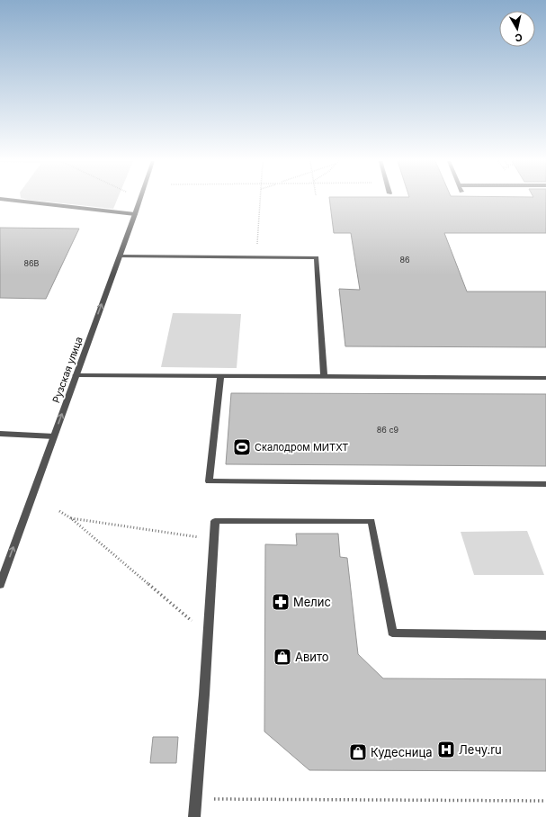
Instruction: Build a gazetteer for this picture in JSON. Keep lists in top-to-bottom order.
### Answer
{
  "streets": {
    "street": ["Рузская улица"]
  },
  "one_way": ["Рузская улица"],
  "places": {
    "sports": ["Скалодром МИТХТ"],
    "pharmacy": ["Мелис"],
    "shop": ["Авито", "Кудесница"],
    "hospital": ["Лечу.ru"]
  },
  "house_numbers": ["86", "86В", "86 с9"],
  "north": "bottom"
}
